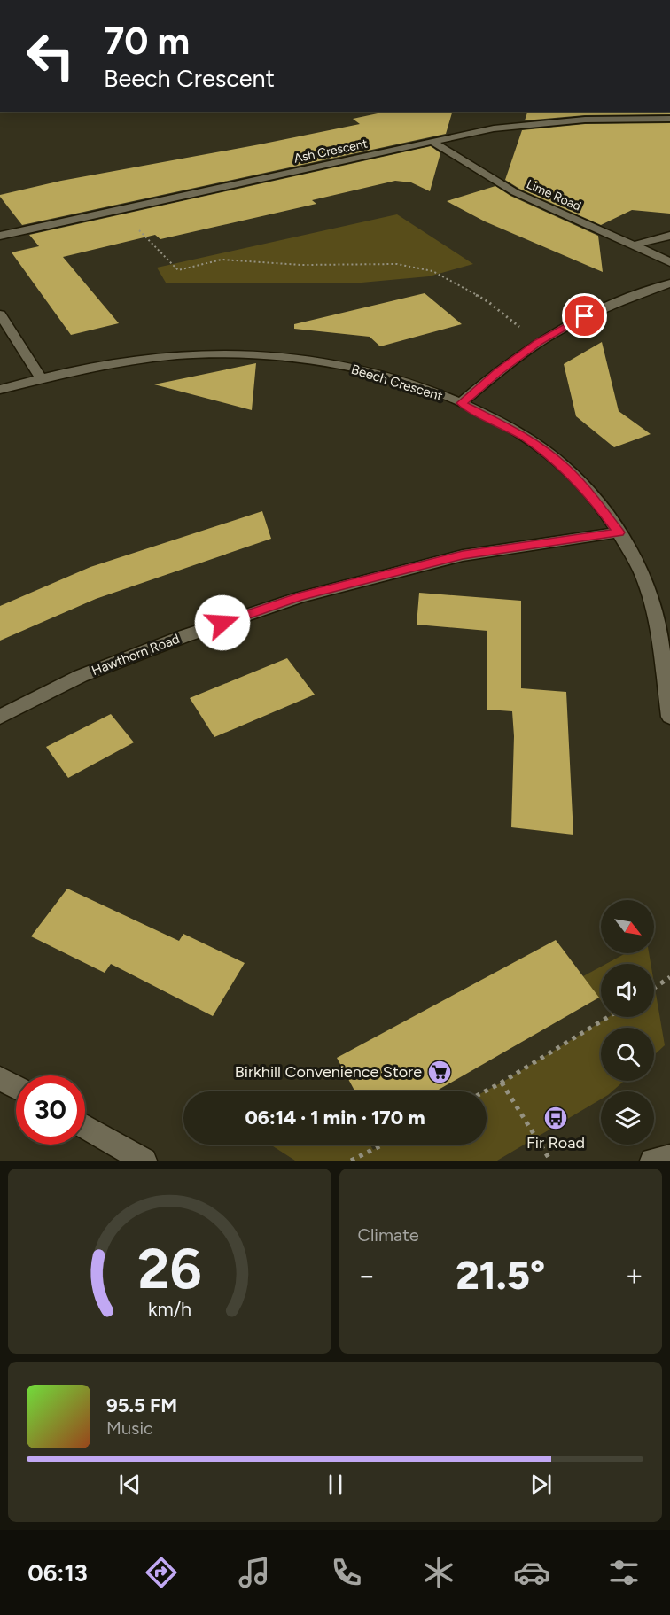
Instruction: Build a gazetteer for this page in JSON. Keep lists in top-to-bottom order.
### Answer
{
  "streets": {
    "street": [
      "Ash Crescent",
      "Lime Road",
      "Beech Crescent",
      "Hawthorn Road"
    ]
  },
  "crossings": [
    ["Ash Crescent", "Lime Road"],
    ["Beech Crescent", "Hawthorn Road"]
  ],
  "places": {
    "supermarket": ["Birkhill Convenience Store"],
    "bus stop": ["Fir Road"]
  },
  "north": "bottom right",
  "page": {
    "turn": ["70 m", "Beech Crescent"],
    "limit": "30",
    "trip": "06:14 · 1 min · 170 m",
    "tile": "Climate",
    "heat": ["−", "21.5°", "+"],
    "song": ["95.5 FM", "Music"],
    "tabs": "06:13",
    "gauge": ["26", "km/h"]
  }
}
